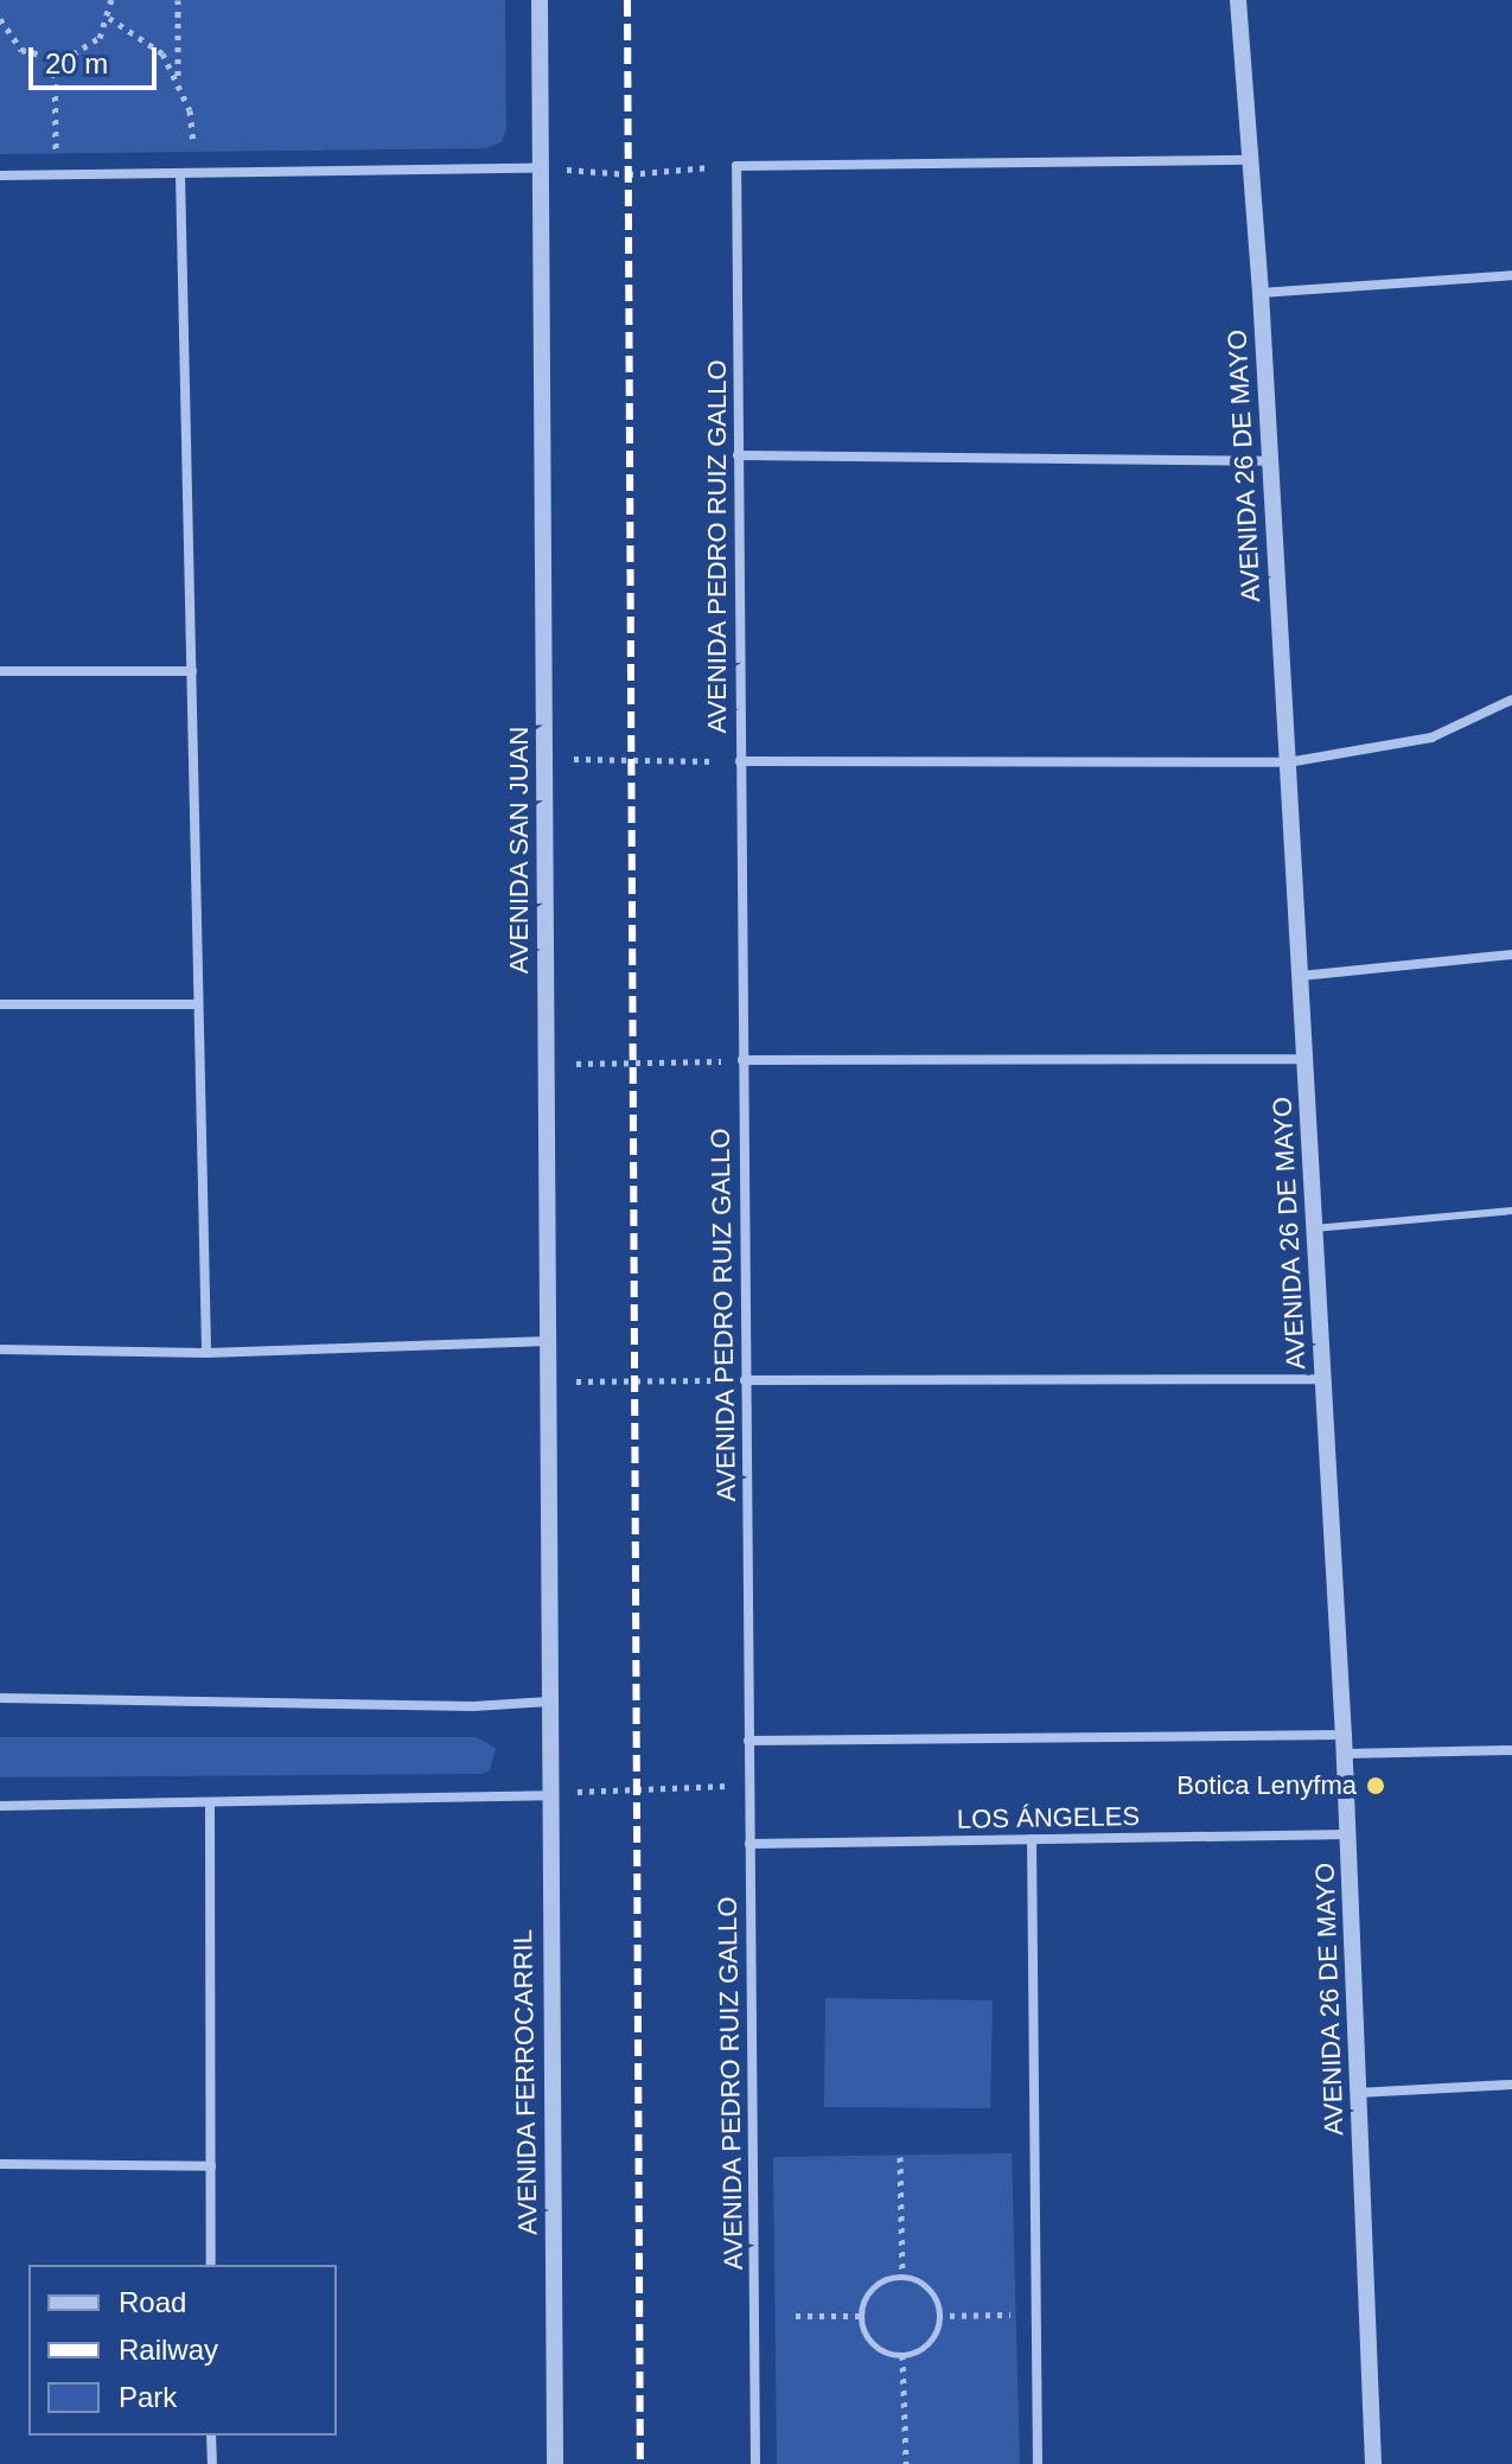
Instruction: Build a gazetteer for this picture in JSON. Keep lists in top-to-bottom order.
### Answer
{
  "streets": {
    "street": [
      "AVENIDA 26 DE MAYO",
      "AVENIDA PEDRO RUIZ GALLO",
      "AVENIDA SAN JUAN",
      "LOS ÁNGELES",
      "AVENIDA FERROCARRIL"
    ]
  },
  "crossings": [
    ["AVENIDA 26 DE MAYO", "LOS ÁNGELES"],
    ["AVENIDA PEDRO RUIZ GALLO", "LOS ÁNGELES"],
    ["AVENIDA SAN JUAN", "AVENIDA FERROCARRIL"]
  ],
  "places": ["Botica Lenyfma"],
  "legend": ["Road", "Railway", "Park"],
  "scale_bar": "20 m"
}
